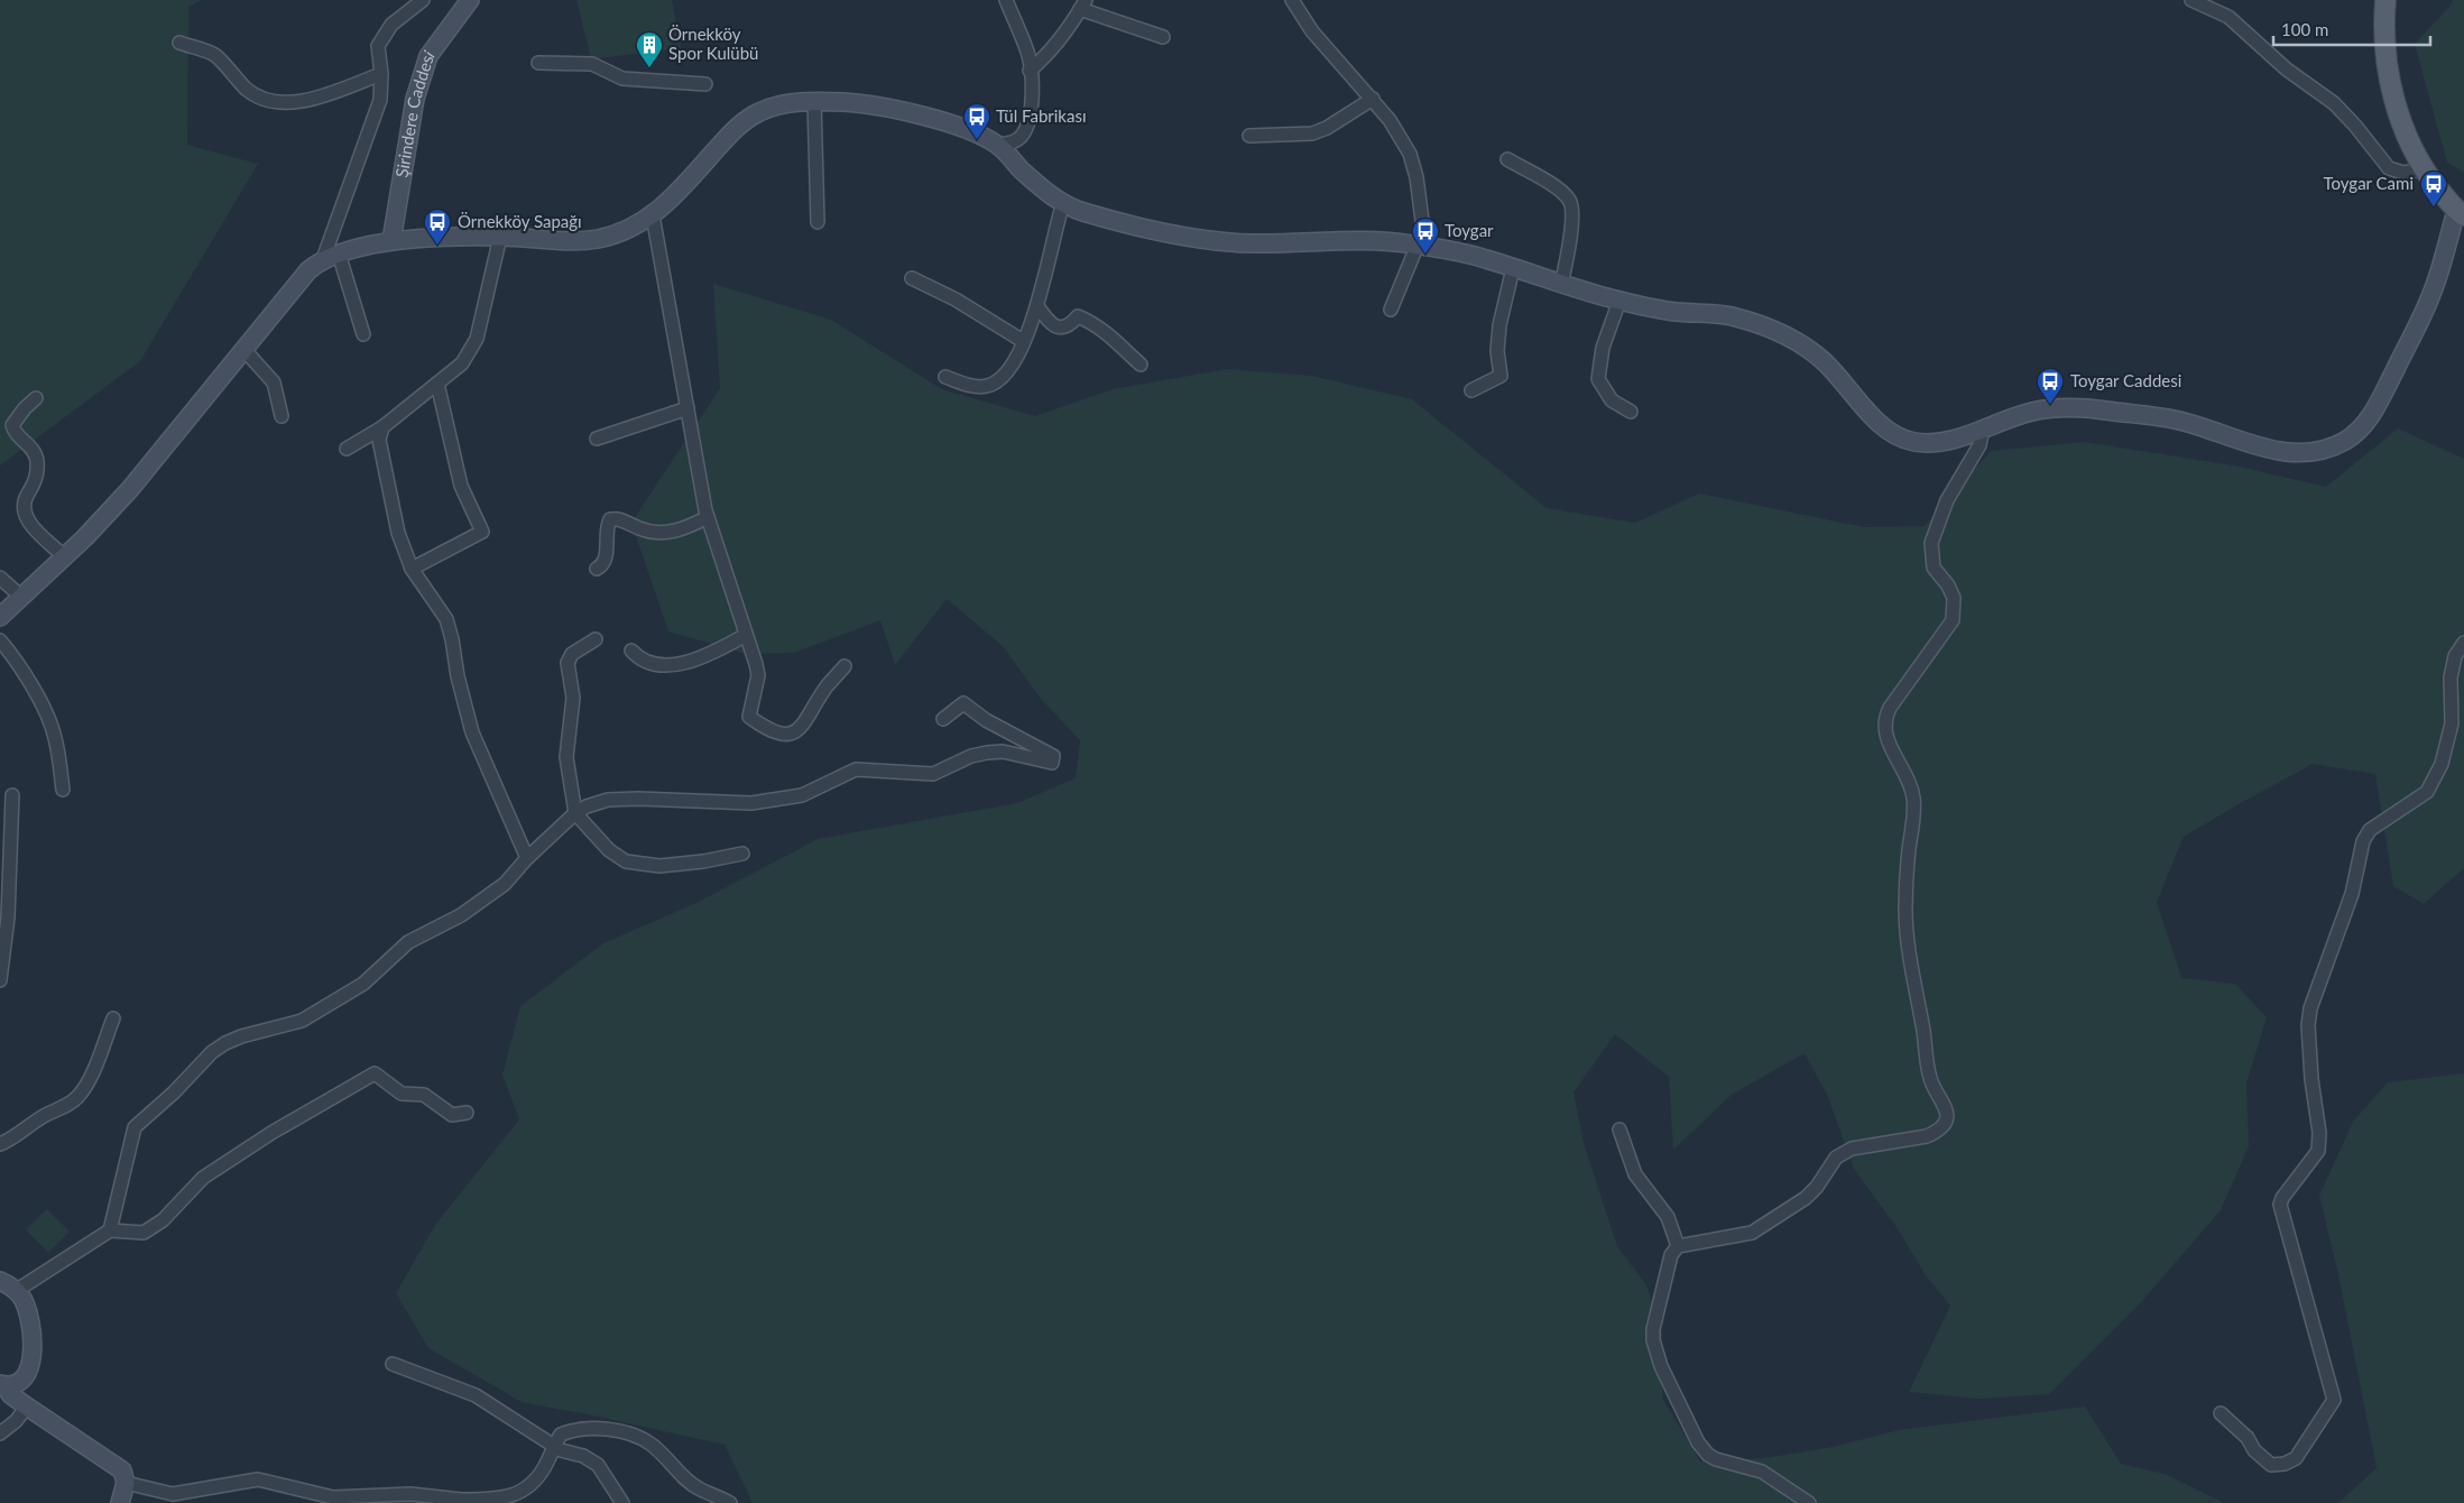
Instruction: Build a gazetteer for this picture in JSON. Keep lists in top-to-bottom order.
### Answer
{
  "streets": {
    "main road": ["Şirindere Caddesi"]
  },
  "places": {
    "building": ["Örnekköy Spor Kulübü"],
    "bus stop": [
      "Tül Fabrikası",
      "Toygar Cami",
      "Örnekköy Sapağı",
      "Toygar",
      "Toygar Caddesi"
    ]
  },
  "scale_bar": "100 m"
}
